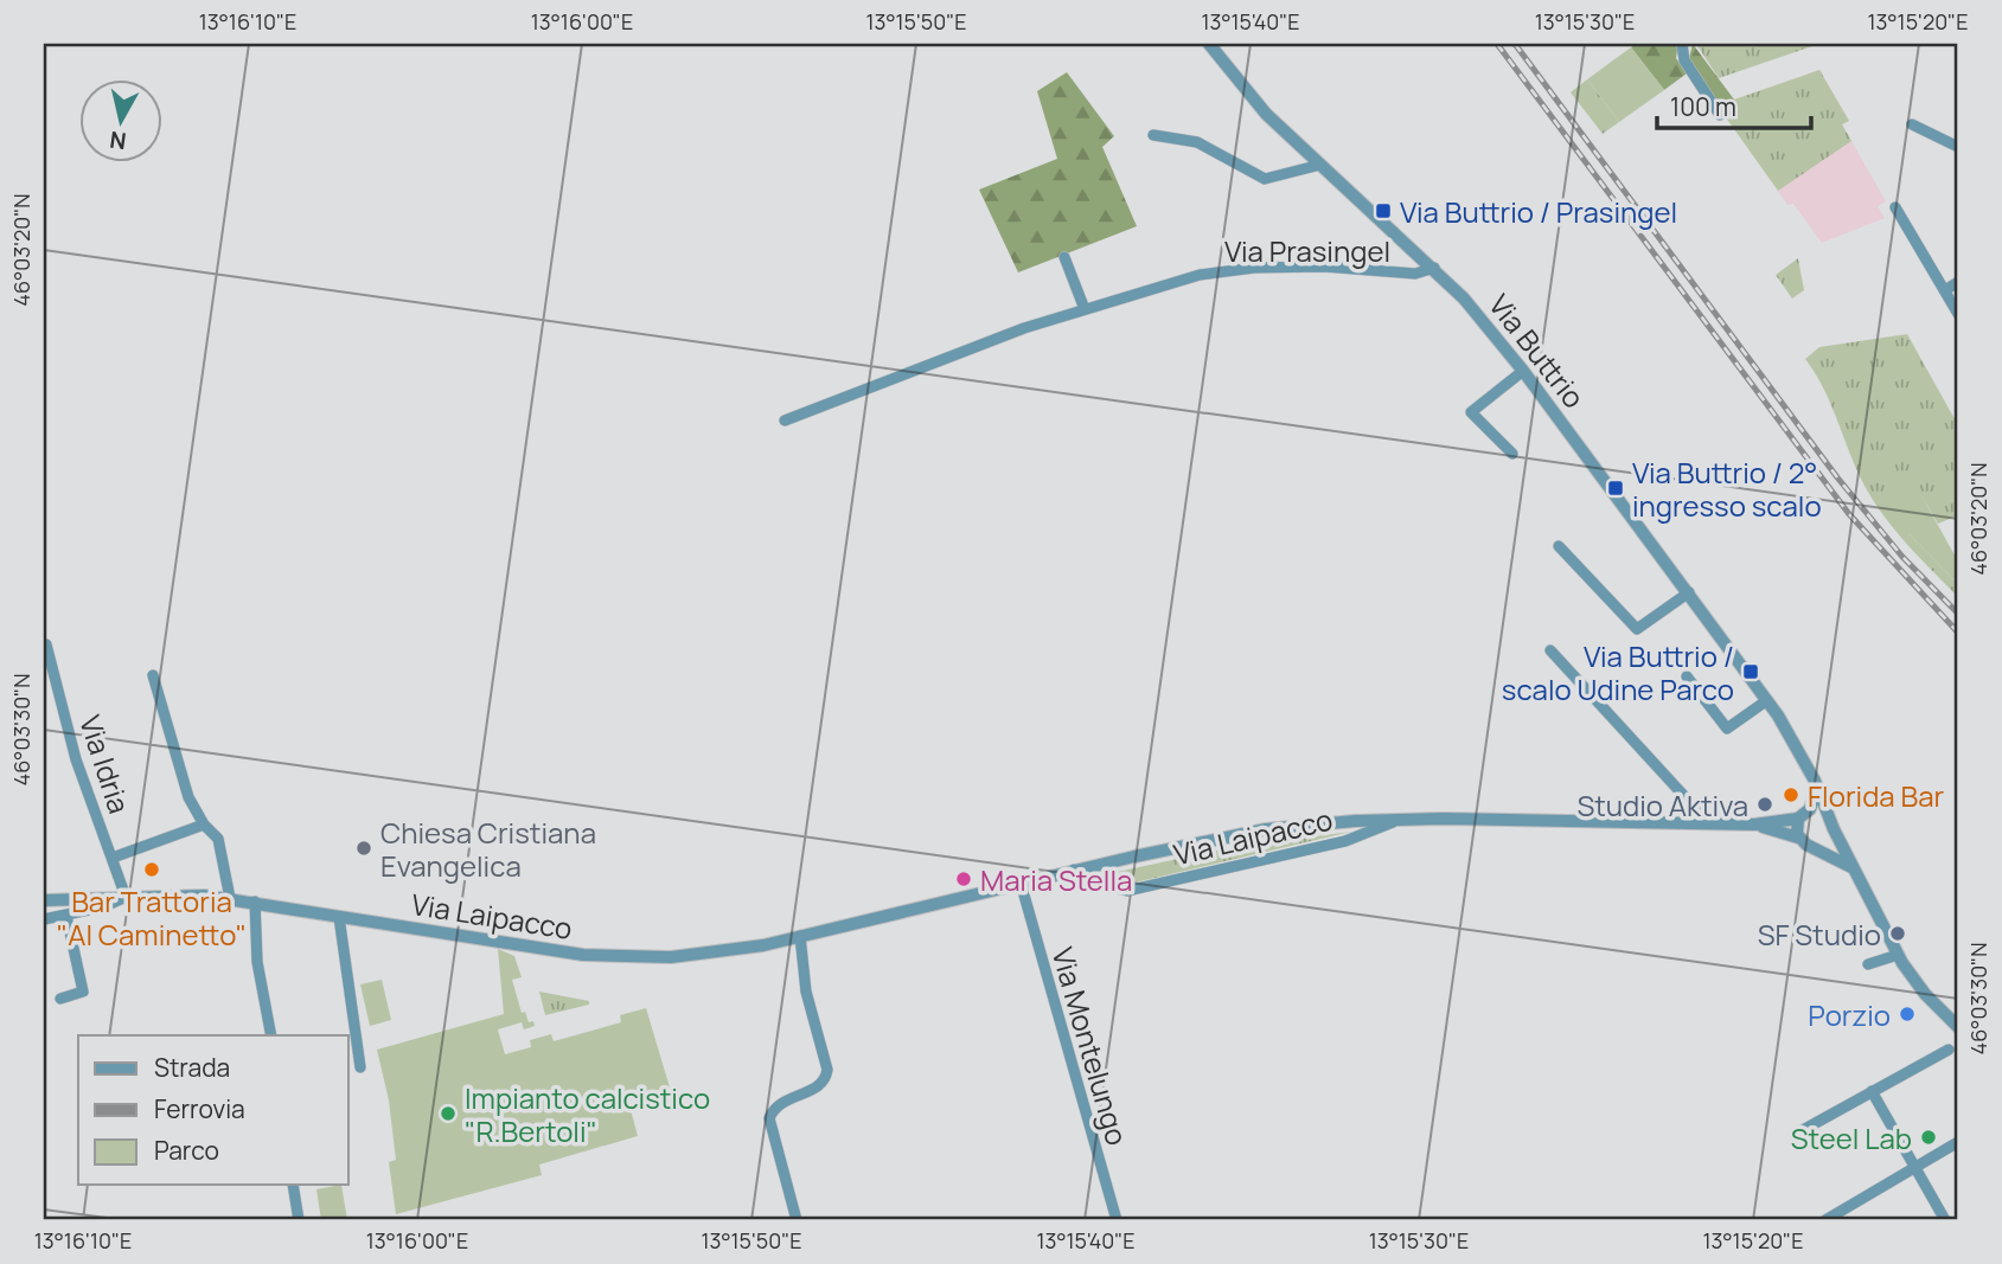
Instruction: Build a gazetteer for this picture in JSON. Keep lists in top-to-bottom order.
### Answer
{
  "streets": {
    "street": [
      "Via Prasingel",
      "Via Buttrio",
      "Via Idria",
      "Via Laipacco",
      "Via Montelungo"
    ]
  },
  "crossings": [
    ["Via Prasingel", "Via Buttrio"],
    ["Via Buttrio", "Via Laipacco"],
    ["Via Idria", "Via Laipacco"],
    ["Via Laipacco", "Via Montelungo"]
  ],
  "places": {
    "transit": ["Via Buttrio / Prasingel", "Via Buttrio / 2° ingresso scalo", "Via Buttrio / scalo Udine Parco"],
    "other": [
      "Florida Bar",
      "Studio Aktiva",
      "Chiesa Cristiana Evangelica",
      "Bar Trattoria \"Al Caminetto\"",
      "Maria Stella",
      "SF Studio",
      "Porzio",
      "Impianto calcistico \"R.Bertoli\"",
      "Steel Lab"
    ]
  },
  "legend": ["Strada", "Ferrovia", "Parco"],
  "scale_bar": "100 m",
  "north": "bottom",
  "coordinates": [
    "13°16'10\"E",
    "13°16'00\"E",
    "13°15'50\"E",
    "13°15'40\"E",
    "13°15'30\"E",
    "13°15'20\"E",
    "46°03'20\"N",
    "46°03'30\"N"
  ]
}
